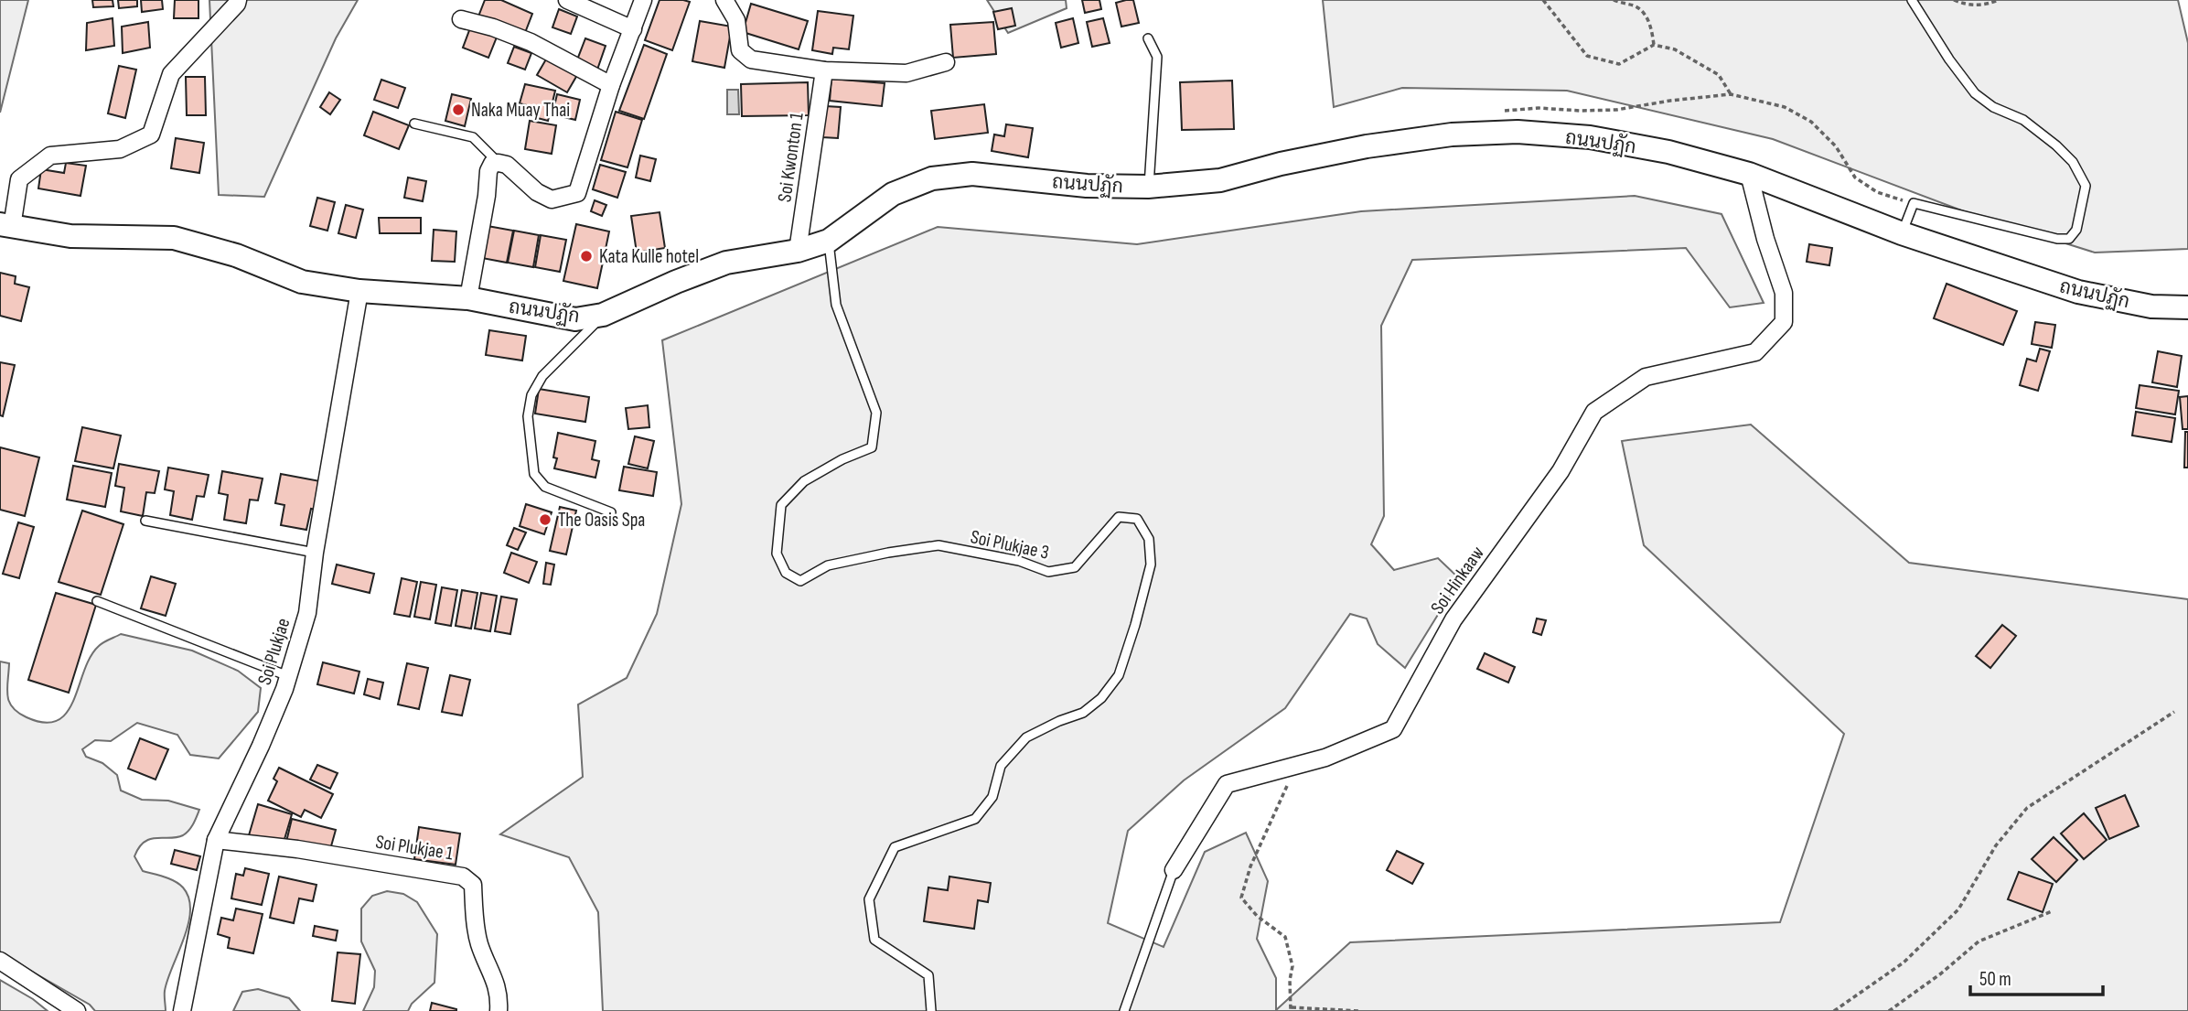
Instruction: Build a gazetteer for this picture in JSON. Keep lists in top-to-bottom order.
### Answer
{
  "streets": {
    "main road": ["ถนนปฏัก"],
    "street": [
      "Soi Kwonton 1",
      "Soi Hinkaaw",
      "Soi Plukjae",
      "Soi Plukjae 1"
    ],
    "lane": ["Soi Plukjae 3"]
  },
  "crossings": [
    ["ถนนปฏัก", "Soi Kwonton 1"],
    ["ถนนปฏัก", "Soi Plukjae 3"],
    ["ถนนปฏัก", "Soi Hinkaaw"],
    ["ถนนปฏัก", "Soi Plukjae"],
    ["Soi Plukjae", "Soi Plukjae 1"]
  ],
  "places": ["Naka Muay Thai", "Kata Kulle hotel", "The Oasis Spa"],
  "scale_bar": "50 m"
}
